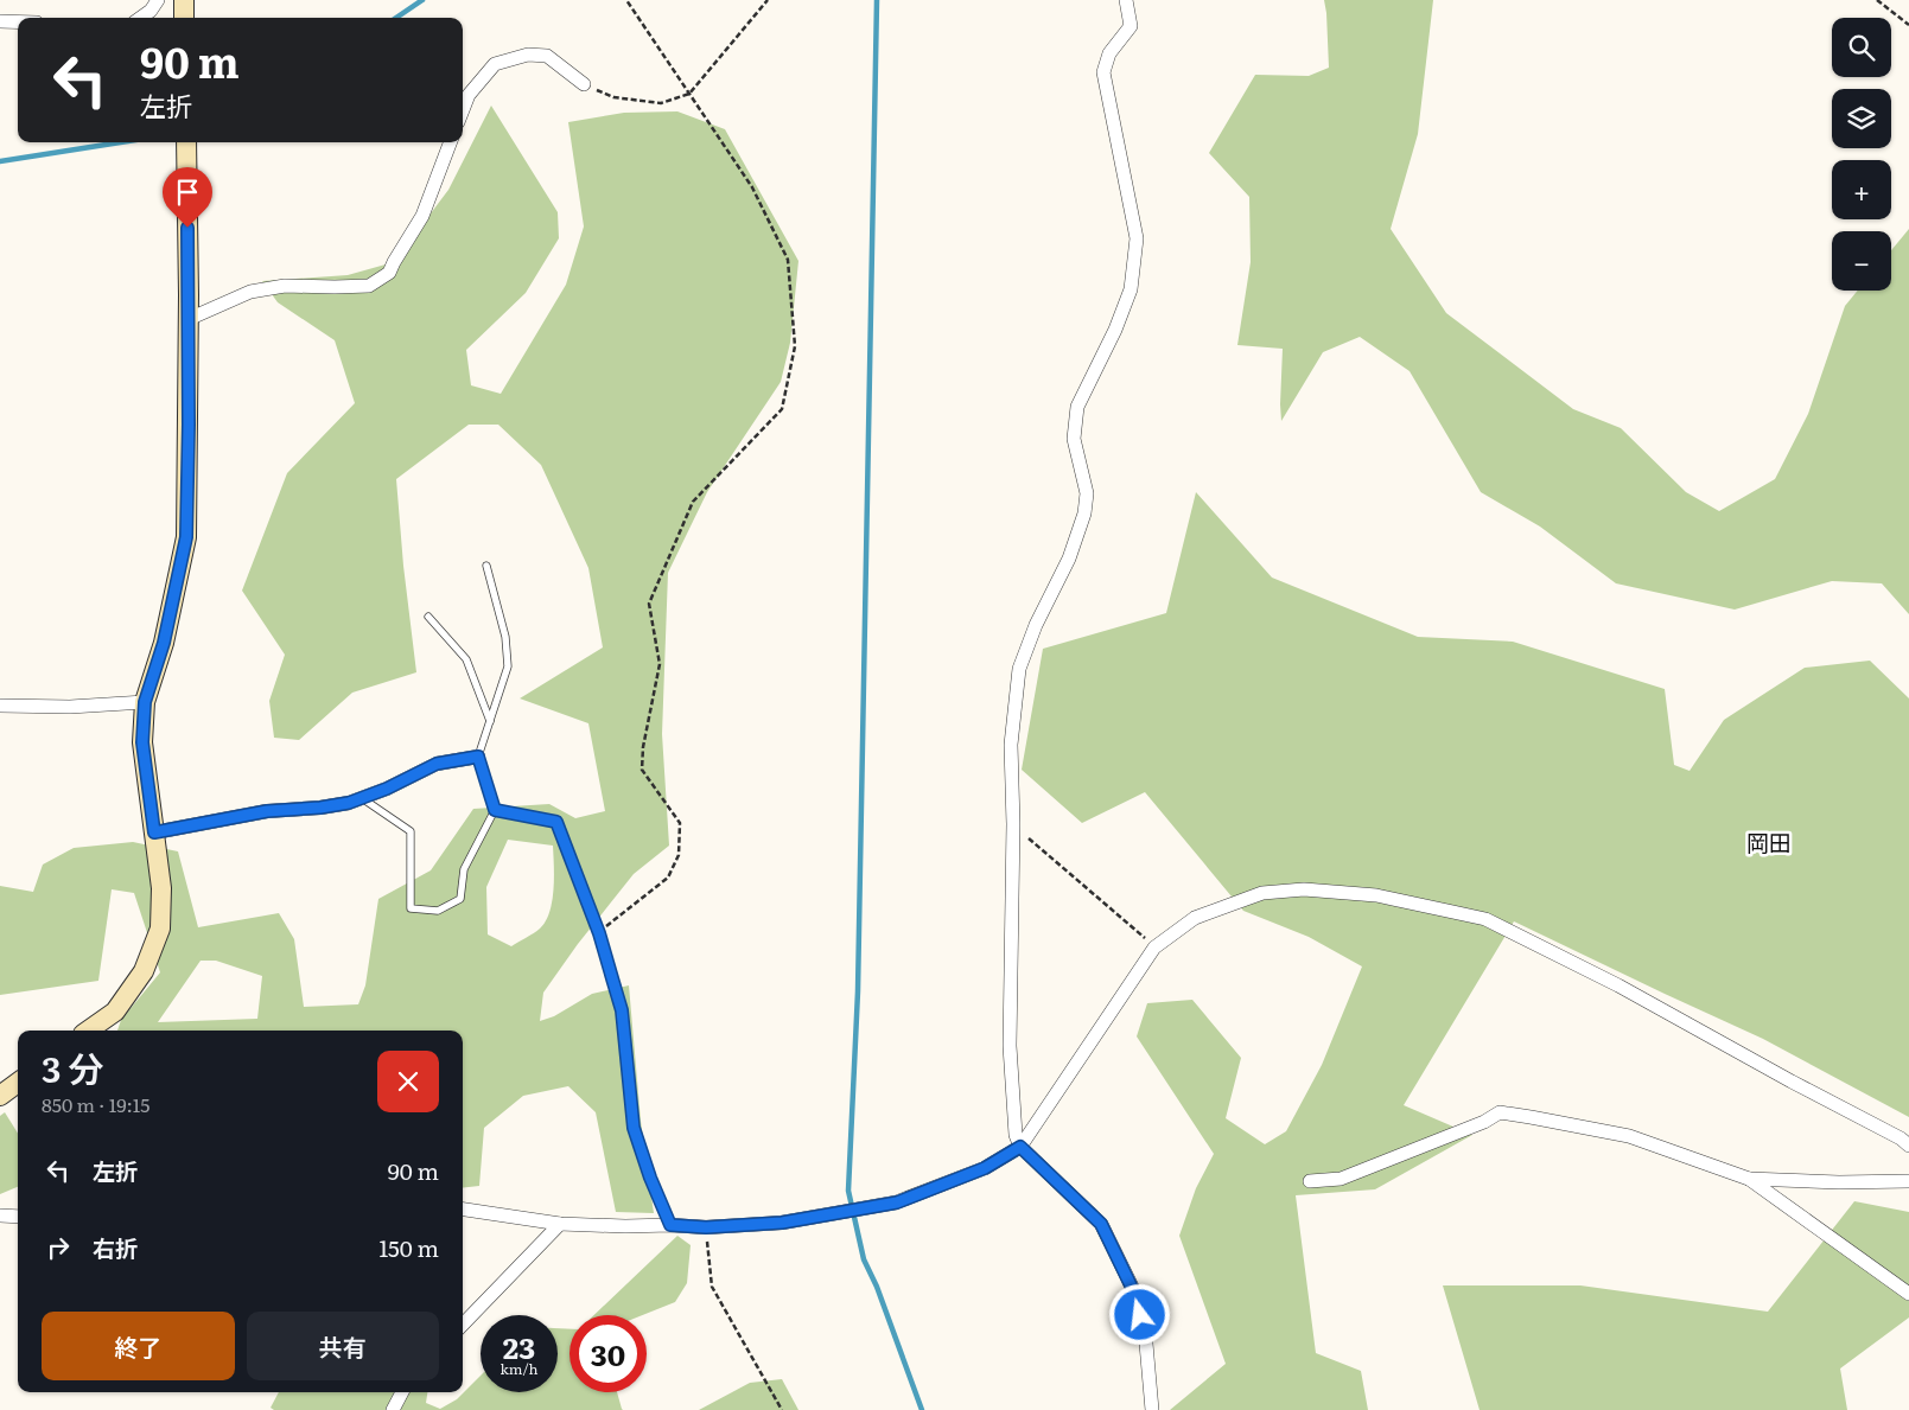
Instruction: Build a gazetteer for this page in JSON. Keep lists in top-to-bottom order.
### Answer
{
  "districts": ["岡田"],
  "page": {
    "map_buttons": ["+", "−"],
    "turn": ["90 m", "左折"],
    "heading": ["3 分", "850 m · 19:15"],
    "list": [
      {
        "name": "左折",
        "value": "90 m"
      },
      {
        "name": "右折",
        "value": "150 m"
      }
    ],
    "buttons": ["終了", "共有"],
    "speed": "23 km/h",
    "limit": "30"
  }
}
